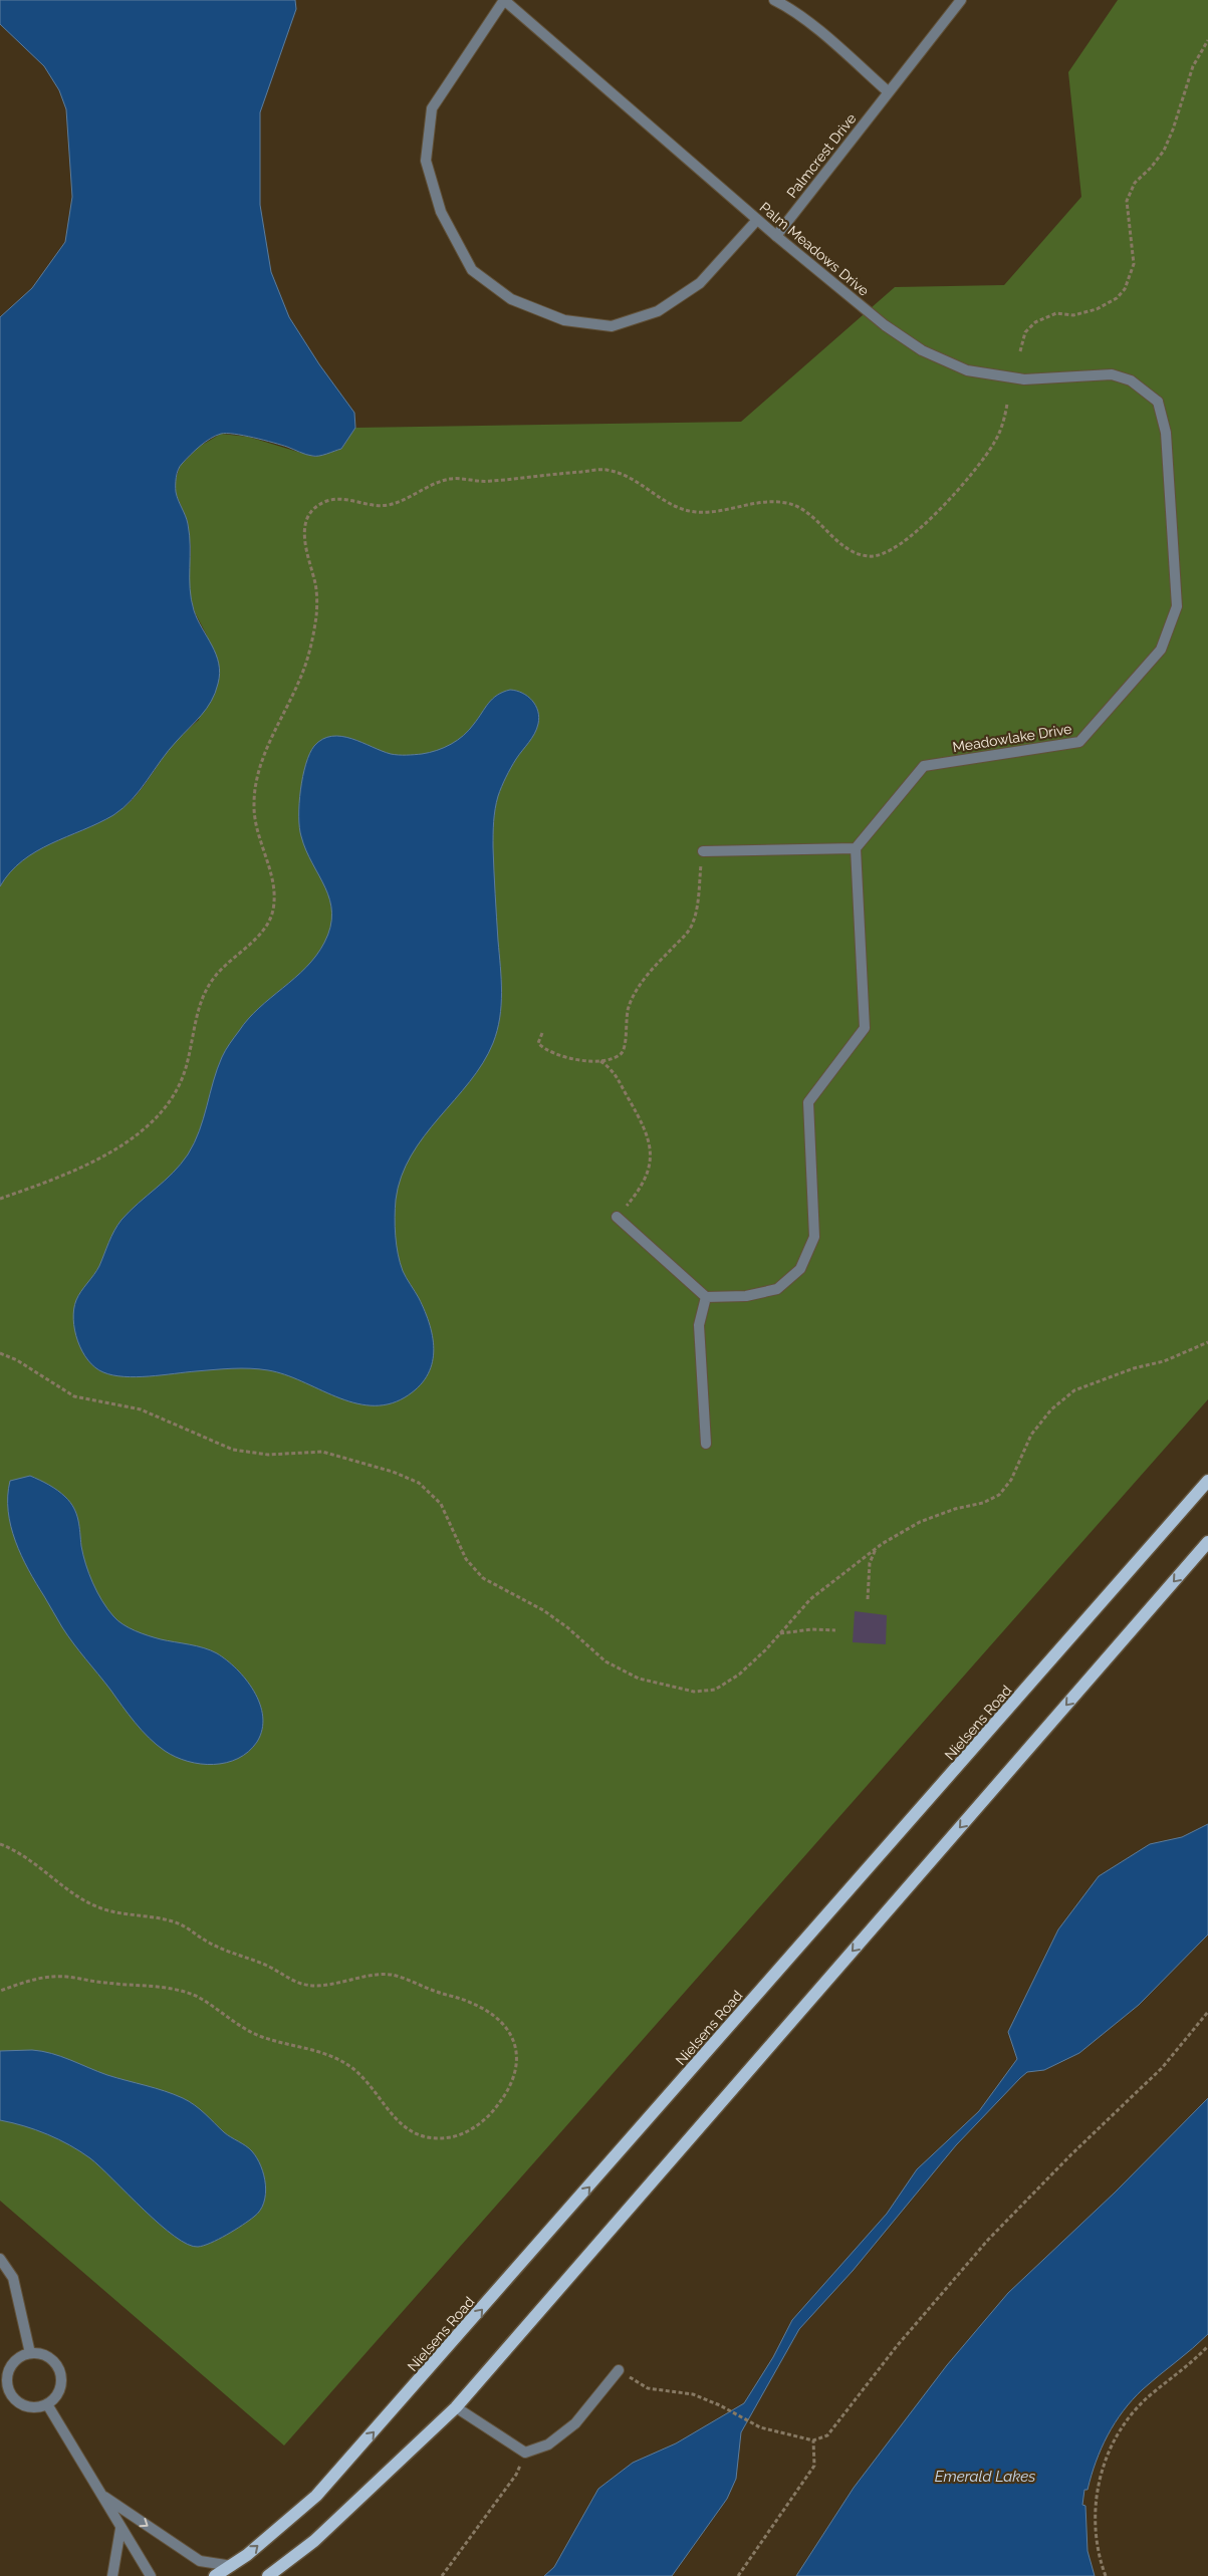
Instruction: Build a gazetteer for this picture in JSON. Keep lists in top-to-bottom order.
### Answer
{
  "streets": {
    "main road": ["Nielsens Road"],
    "street": ["Palmcrest Drive", "Palm Meadows Drive", "Meadowlake Drive"]
  },
  "crossings": [
    ["Palmcrest Drive", "Palm Meadows Drive"],
    ["Palm Meadows Drive", "Meadowlake Drive"]
  ],
  "water": ["Emerald Lakes"]
}
